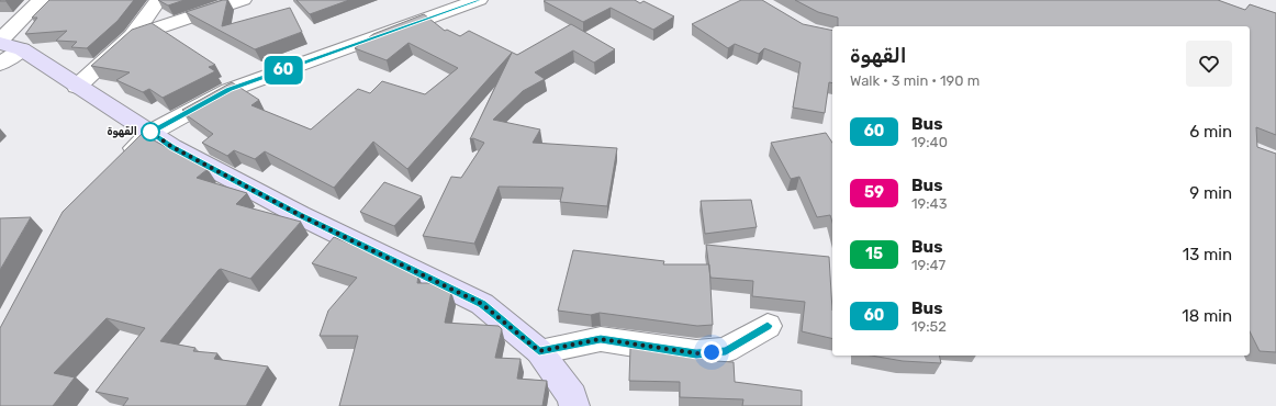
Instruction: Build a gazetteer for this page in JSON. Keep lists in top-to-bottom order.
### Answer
{
  "places": ["القهوة"],
  "lines": ["bus line 60"],
  "page": {
    "on_map": "60",
    "heading": ["القهوة", "Walk · 3 min · 190 m"],
    "list": [
      {
        "mark": "60",
        "name": "Bus",
        "note": "19:40",
        "value": "6 min"
      },
      {
        "mark": "59",
        "name": "Bus",
        "note": "19:43",
        "value": "9 min"
      },
      {
        "mark": "15",
        "name": "Bus",
        "note": "19:47",
        "value": "13 min"
      },
      {
        "mark": "60",
        "name": "Bus",
        "note": "19:52",
        "value": "18 min"
      }
    ]
  }
}
